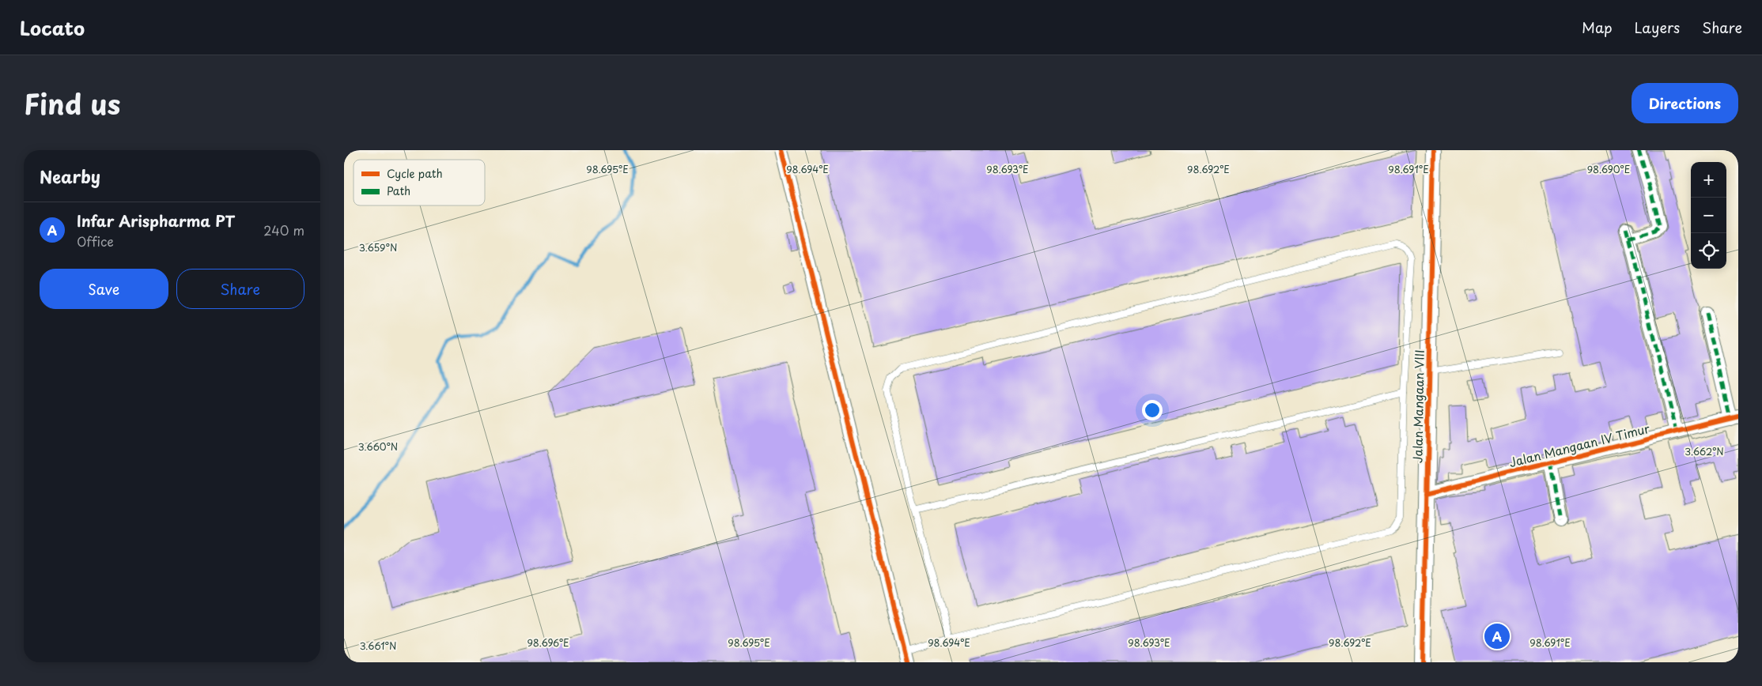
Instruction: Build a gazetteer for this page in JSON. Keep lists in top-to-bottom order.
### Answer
{
  "streets": {
    "street": ["Jalan Mangaan VIII", "Jalan Mangaan IV Timur"]
  },
  "crossings": [
    ["Jalan Mangaan VIII", "Jalan Mangaan IV Timur"]
  ],
  "legend": ["Cycle path", "Path"],
  "page": {
    "header": "Locato",
    "nav": ["Map", "Layers", "Share"],
    "title": "Find us",
    "buttons": [
      "Directions",
      ["Save", "Share"]
    ],
    "heading": "Nearby",
    "map_buttons": ["+", "−"],
    "list": [
      {
        "mark": "A",
        "name": "Infar Arispharma PT",
        "note": "Office",
        "value": "240 m"
      }
    ],
    "pins": "A"
  },
  "coordinates": [
    "98.695°E",
    "98.694°E",
    "98.693°E",
    "98.692°E",
    "98.691°E",
    "98.690°E",
    "3.659°N",
    "3.660°N",
    "3.662°N",
    "98.696°E",
    "3.661°N"
  ]
}
